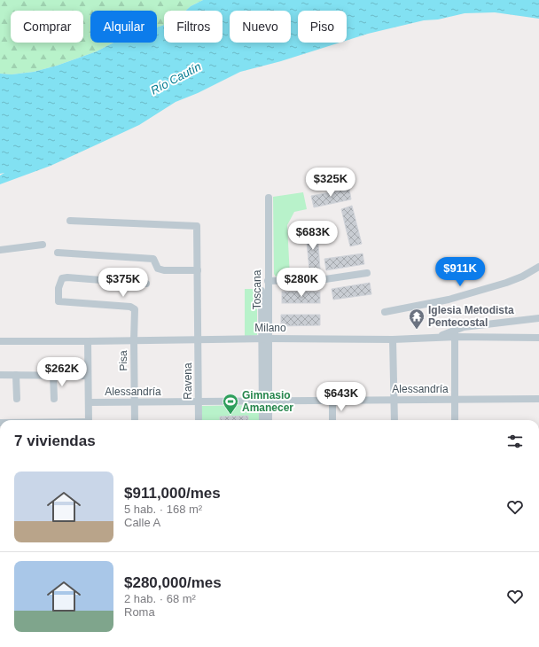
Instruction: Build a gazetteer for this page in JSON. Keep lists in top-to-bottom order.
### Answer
{
  "streets": {
    "street": [
      "Toscana",
      "Milano",
      "Pisa",
      "Ravena",
      "Alessandría"
    ]
  },
  "crossings": [
    ["Toscana", "Milano"],
    ["Toscana", "Alessandría"],
    ["Milano", "Pisa"],
    ["Milano", "Ravena"],
    ["Pisa", "Alessandría"],
    ["Ravena", "Alessandría"]
  ],
  "water": ["Río Cautín"],
  "places": {
    "temple": ["Iglesia Metodista Pentecostal"],
    "sports": ["Gimnasio Amanecer"]
  },
  "page": {
    "chip": [
      "Comprar",
      "Alquilar",
      "Filtros",
      "Nuevo",
      "Piso"
    ],
    "price": [
      "$325K",
      "$683K",
      "$911K",
      "$375K",
      "$280K",
      "$262K",
      "$643K"
    ],
    "heading": "7 viviendas",
    "list": [
      {
        "name": "$911,000/mes",
        "note": "5 hab. · 168 m² · Calle A"
      },
      {
        "name": "$280,000/mes",
        "note": "2 hab. · 68 m² · Roma"
      }
    ]
  }
}
